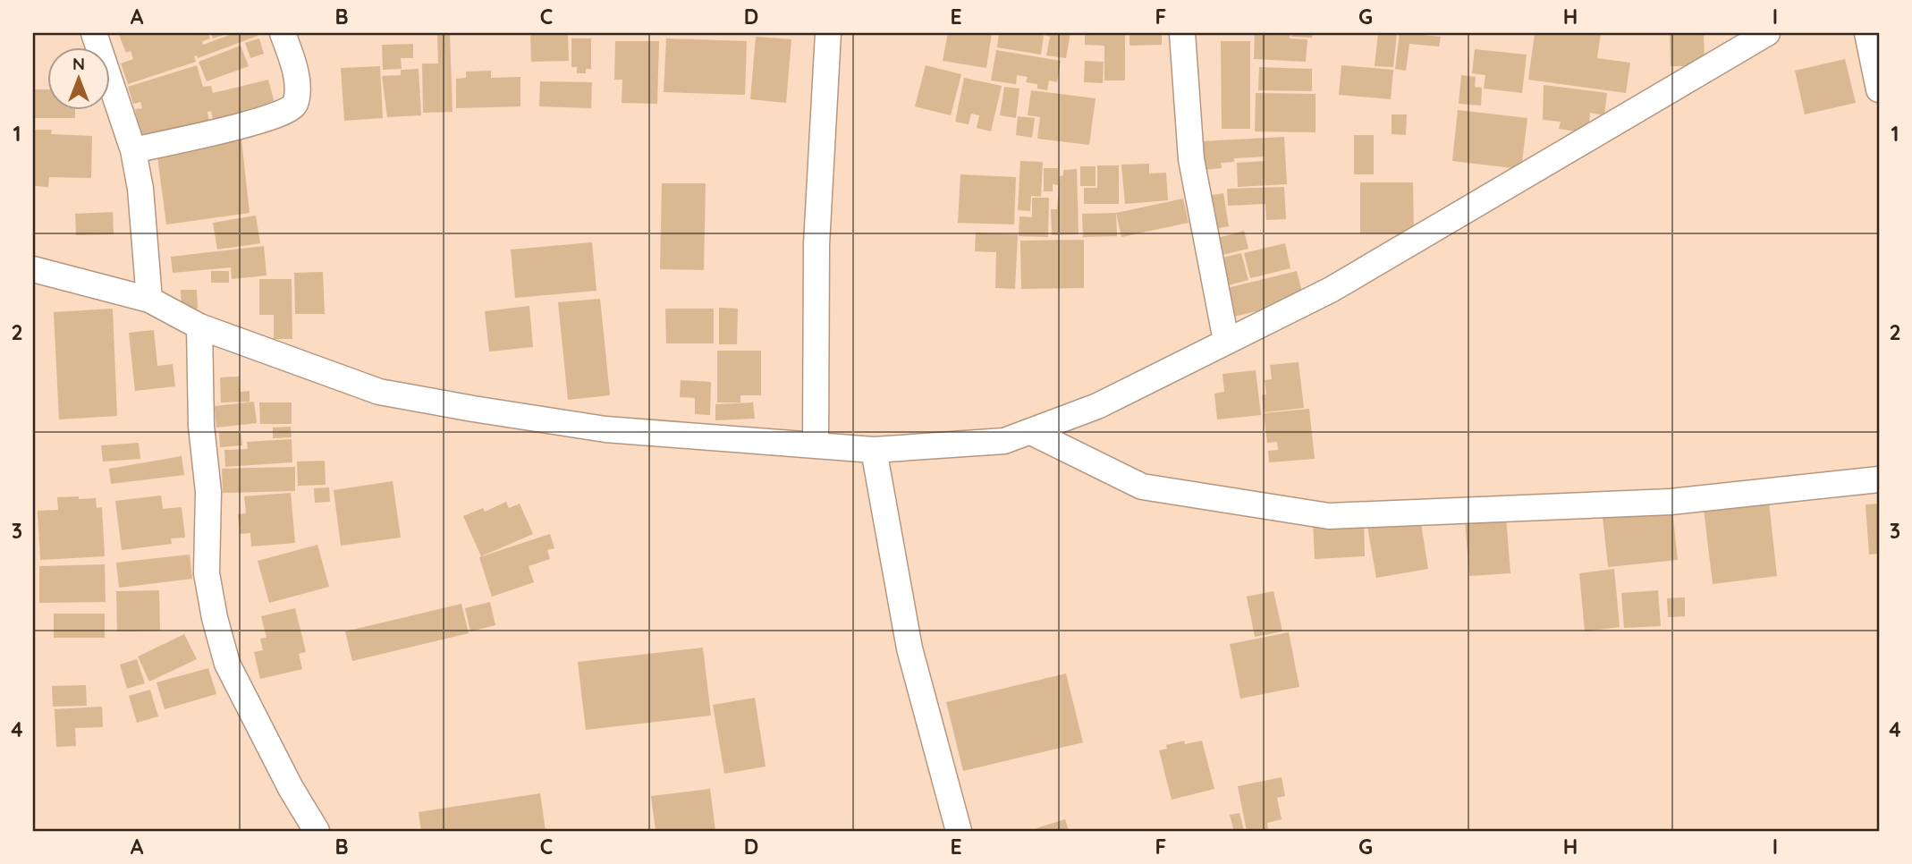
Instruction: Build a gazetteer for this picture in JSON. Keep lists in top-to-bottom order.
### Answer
{
  "north": "top",
  "grid": {
    "columns": [
      "A",
      "B",
      "C",
      "D",
      "E",
      "F",
      "G",
      "H",
      "I"
    ],
    "rows": [
      "1",
      "2",
      "3",
      "4"
    ]
  }
}
